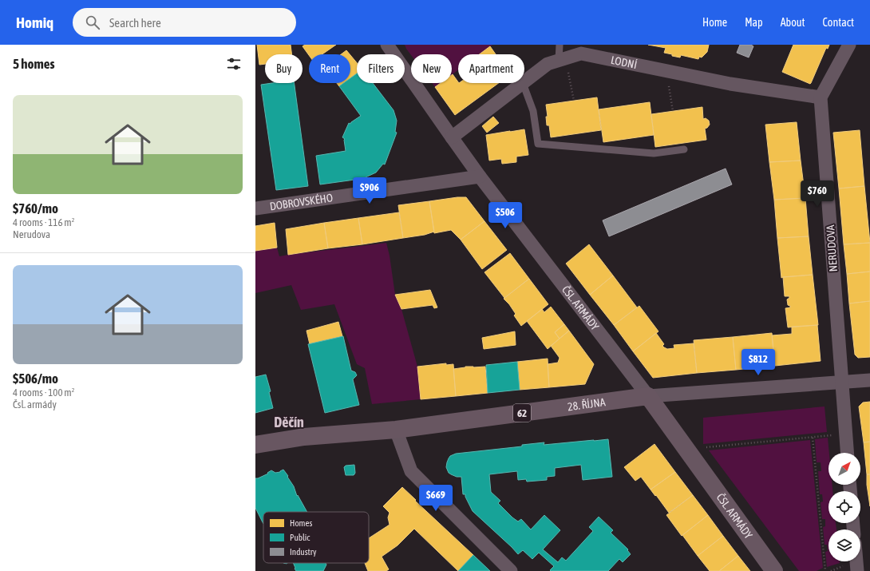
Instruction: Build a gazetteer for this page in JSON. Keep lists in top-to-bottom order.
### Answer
{
  "streets": {
    "main road": ["ČSL. ARMÁDY", "28. ŘÍJNA", "62"],
    "street": ["LODNÍ", "DOBROVSKÉHO", "NERUDOVA"]
  },
  "crossings": [
    ["LODNÍ", "NERUDOVA"],
    ["LODNÍ", "ČSL. ARMÁDY"],
    ["DOBROVSKÉHO", "ČSL. ARMÁDY"],
    ["NERUDOVA", "28. ŘÍJNA"],
    ["ČSL. ARMÁDY", "28. ŘÍJNA"]
  ],
  "districts": ["Děčín"],
  "legend": ["Homes", "Public", "Industry"],
  "north": "top right",
  "page": {
    "header": "Homiq",
    "search": "Search here",
    "nav": [
      "Home",
      "Map",
      "About",
      "Contact"
    ],
    "heading": "5 homes",
    "chip": [
      "Buy",
      "Rent",
      "Filters",
      "New",
      "Apartment"
    ],
    "list": [
      {
        "name": "$760/mo",
        "note": "4 rooms · 116 m² · Nerudova"
      },
      {
        "name": "$506/mo",
        "note": "4 rooms · 100 m² · Čsl. armády"
      }
    ],
    "price": [
      "$906",
      "$760",
      "$506",
      "$812",
      "$669"
    ]
  }
}
